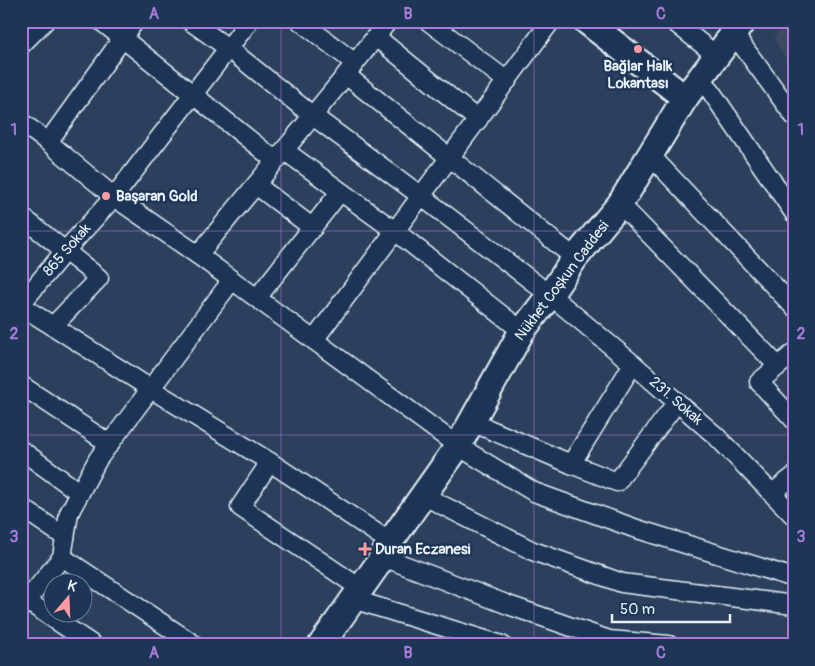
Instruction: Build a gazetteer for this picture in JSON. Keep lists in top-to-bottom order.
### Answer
{
  "streets": {
    "street": ["865 Sokak", "Nükhet Coşkun Caddesi", "231. Sokak"]
  },
  "crossings": [
    ["865 Sokak", "231. Sokak"],
    ["Nükhet Coşkun Caddesi", "231. Sokak"]
  ],
  "places": {
    "other": ["Bağlar Halk Lokantası", "Başaran Gold"],
    "health": ["Duran Eczanesi"]
  },
  "scale_bar": "50 m",
  "north": "top",
  "grid": {
    "columns": ["A", "B", "C"],
    "rows": ["1", "2", "3"]
  }
}
